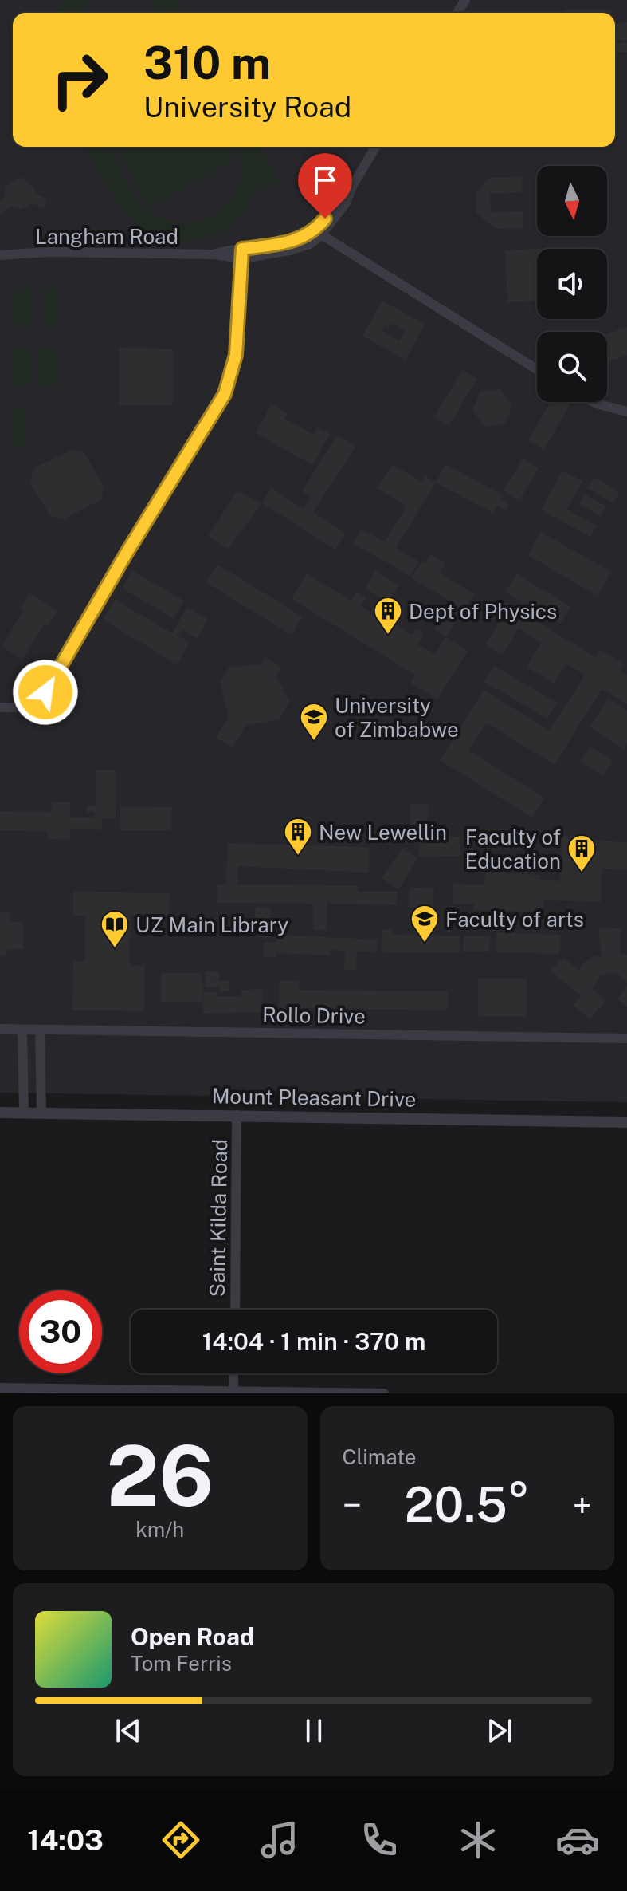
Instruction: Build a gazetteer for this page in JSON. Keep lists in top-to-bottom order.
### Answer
{
  "streets": {
    "street": [
      "Langham Road",
      "Rollo Drive",
      "Mount Pleasant Drive",
      "Saint Kilda Road"
    ]
  },
  "crossings": [
    ["Mount Pleasant Drive", "Saint Kilda Road"]
  ],
  "places": {
    "building": ["Dept of Physics", "New Lewellin", "Faculty of Education"],
    "school or university": ["University of Zimbabwe", "Faculty of arts"],
    "library": ["UZ Main Library"]
  },
  "north": "bottom",
  "page": {
    "turn": ["310 m", "University Road"],
    "limit": "30",
    "trip": "14:04 · 1 min · 370 m",
    "tile": [
      ["26", "km/h"],
      "Climate"
    ],
    "heat": ["−", "20.5°", "+"],
    "song": ["Open Road", "Tom Ferris"],
    "tabs": "14:03"
  }
}
